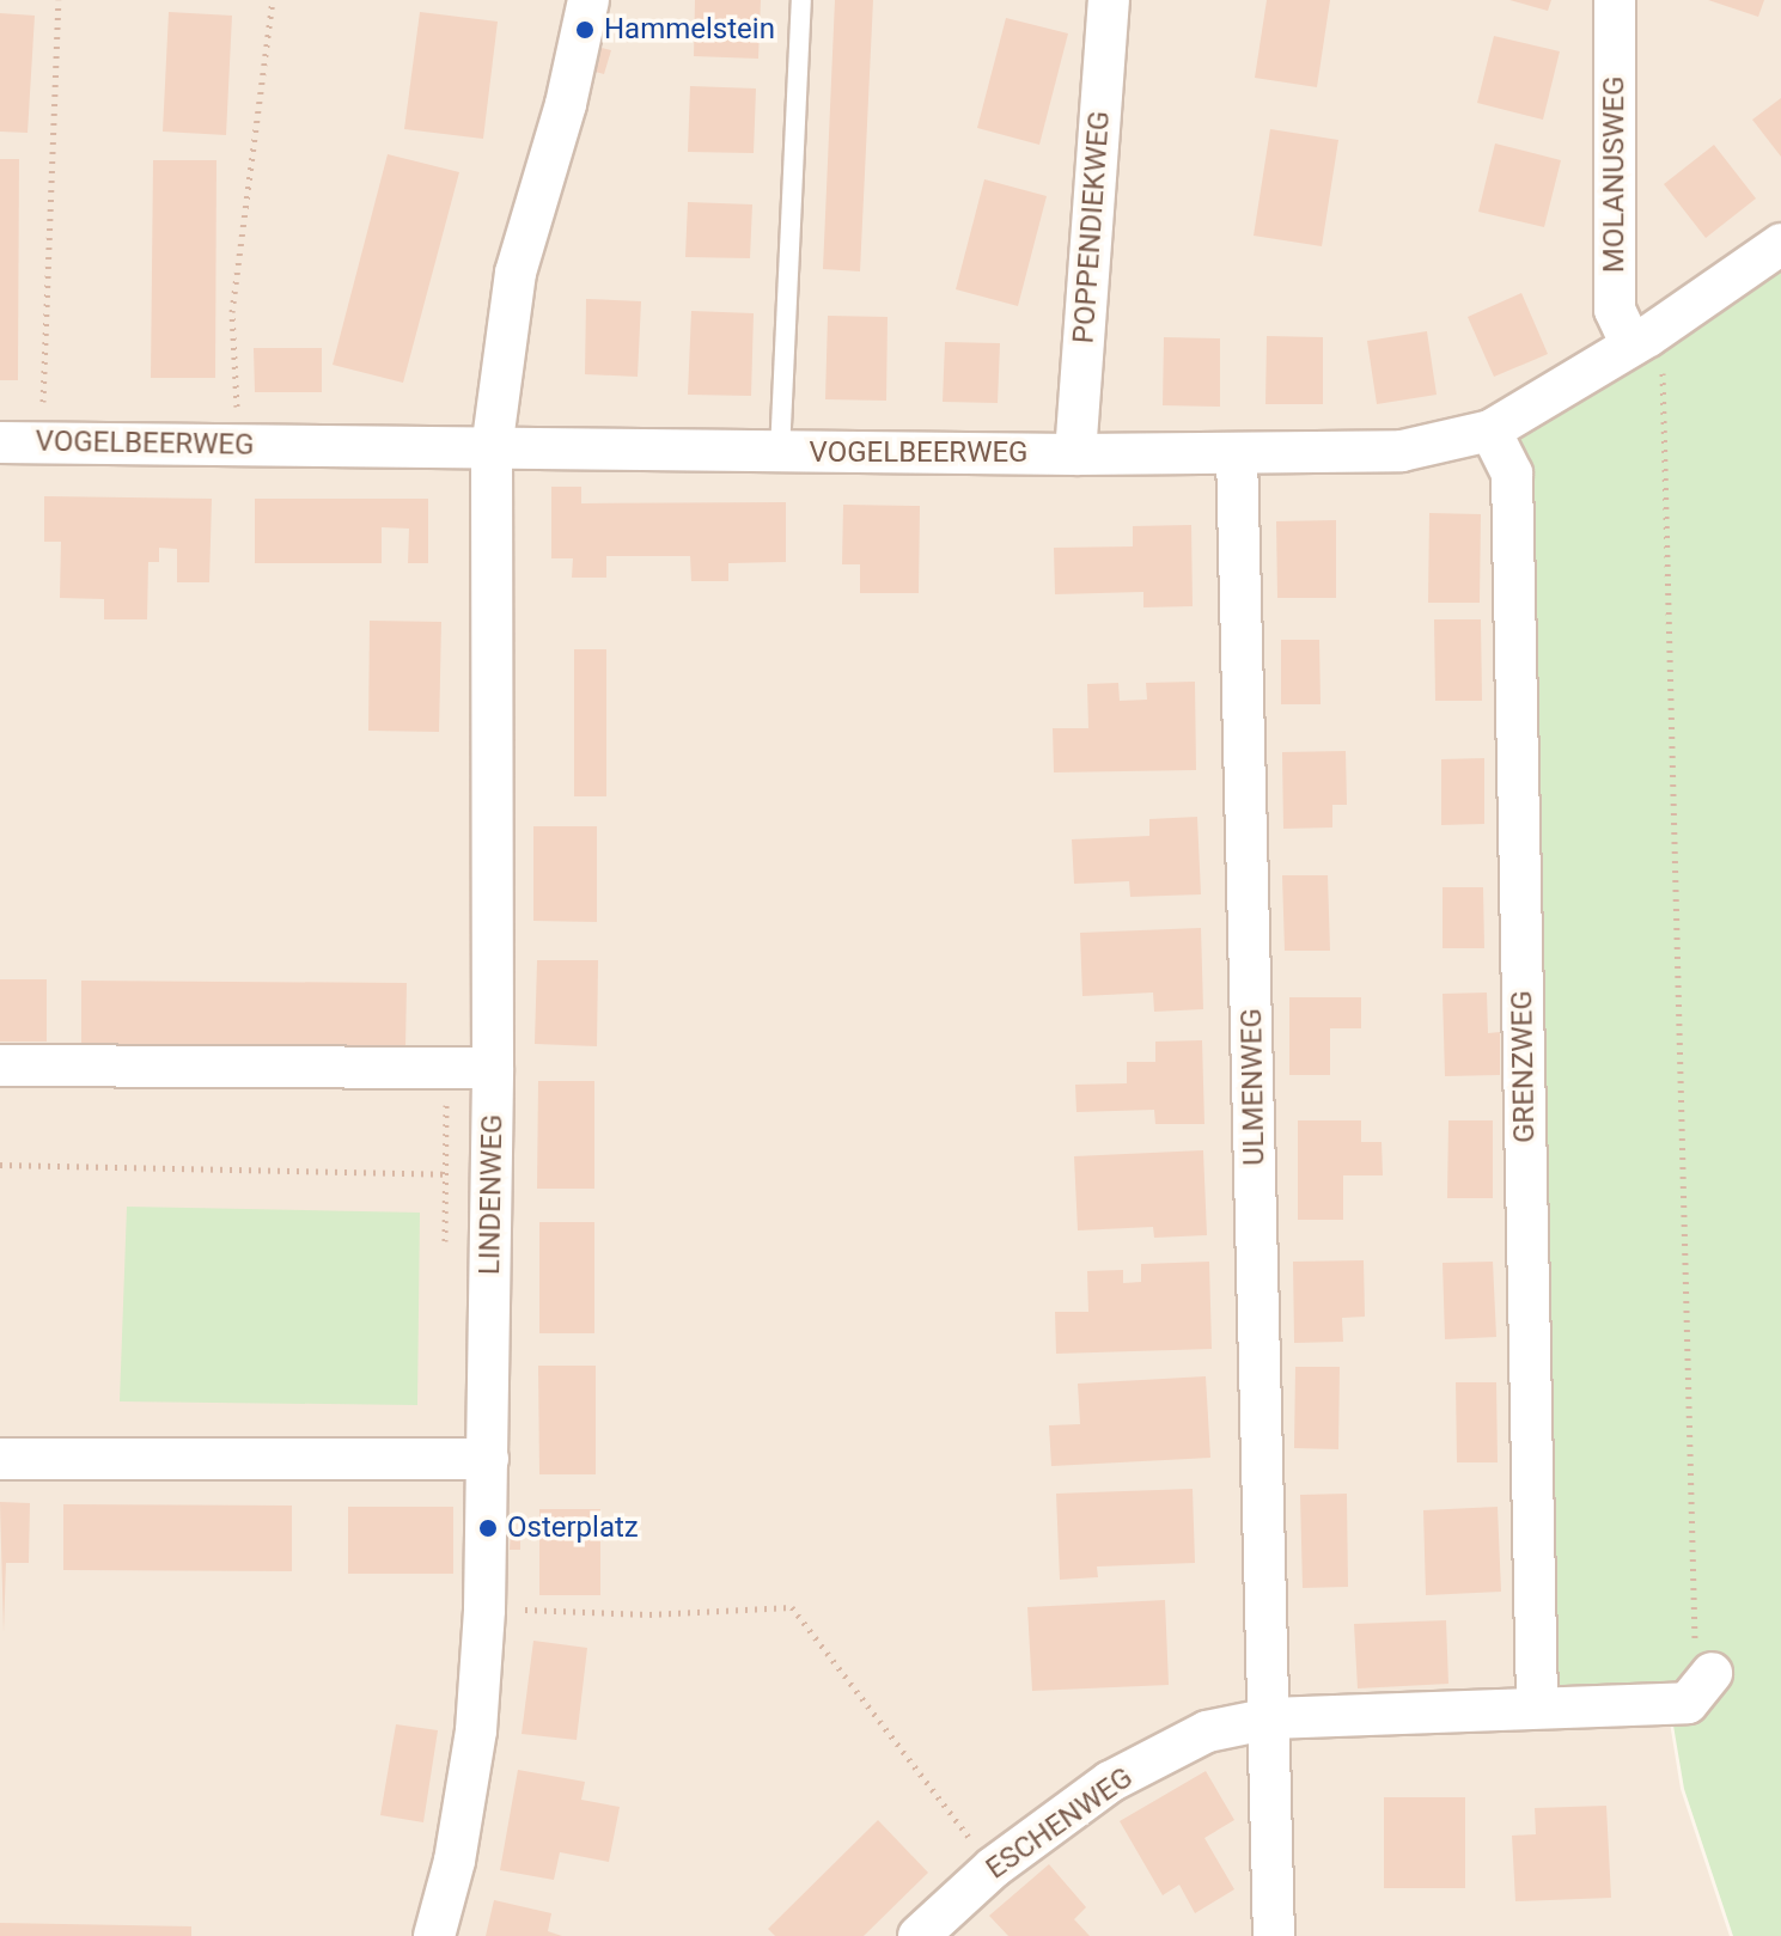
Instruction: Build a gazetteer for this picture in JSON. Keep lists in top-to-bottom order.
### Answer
{
  "streets": {
    "street": [
      "MOLANUSWEG",
      "POPPENDIEKWEG",
      "VOGELBEERWEG",
      "GRENZWEG",
      "ULMENWEG",
      "LINDENWEG",
      "ESCHENWEG"
    ]
  },
  "crossings": [
    ["MOLANUSWEG", "VOGELBEERWEG"],
    ["POPPENDIEKWEG", "VOGELBEERWEG"],
    ["VOGELBEERWEG", "GRENZWEG"],
    ["VOGELBEERWEG", "ULMENWEG"],
    ["VOGELBEERWEG", "LINDENWEG"],
    ["ULMENWEG", "ESCHENWEG"]
  ],
  "places": ["Hammelstein", "Osterplatz"]
}
